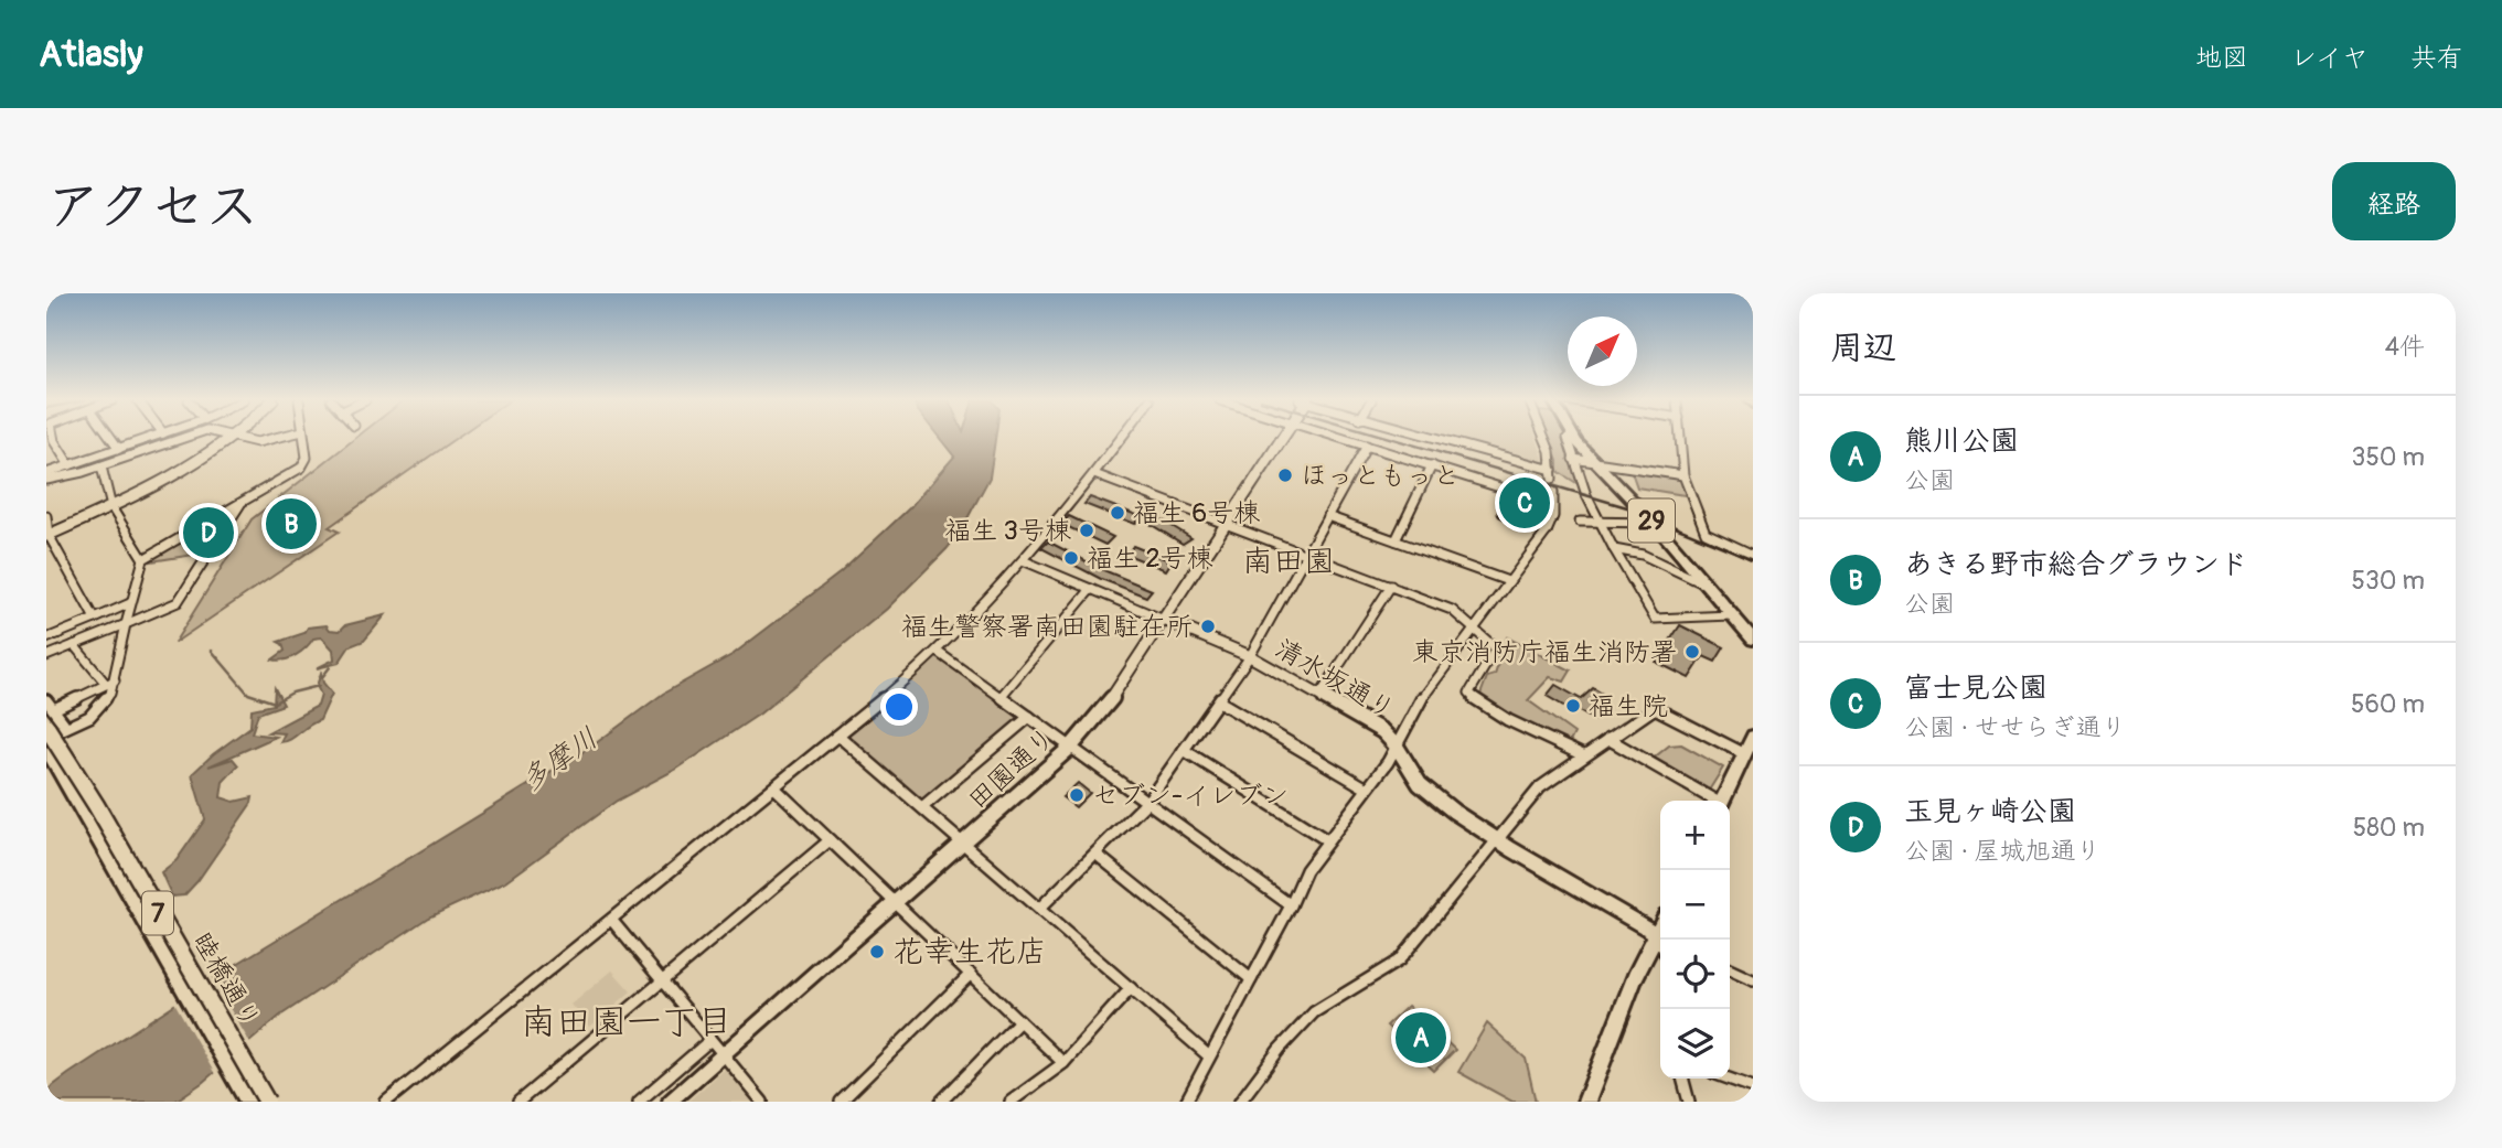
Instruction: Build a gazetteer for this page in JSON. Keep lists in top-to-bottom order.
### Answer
{
  "streets": {
    "main road": ["29", "7", "睦橋通り"],
    "street": ["清水坂通り", "田園通り"]
  },
  "crossings": [
    ["清水坂通り", "田園通り"]
  ],
  "districts": ["南田園", "南田園一丁目"],
  "water": ["多摩川"],
  "places": [
    "ほっともっと",
    "福生 6号棟",
    "福生 3号棟",
    "福生 2号棟",
    "福生警察署南田園駐在所",
    "東京消防庁福生消防署",
    "福生院",
    "セブン-イレブン",
    "花幸生花店"
  ],
  "north": "top right",
  "page": {
    "header": "Atlasly",
    "nav": ["地図", "レイヤ", "共有"],
    "title": "アクセス",
    "buttons": "経路",
    "heading": ["周辺", "4件"],
    "list": [
      {
        "mark": "A",
        "name": "熊川公園",
        "note": "公園",
        "value": "350 m"
      },
      {
        "mark": "B",
        "name": "あきる野市総合グラウンド",
        "note": "公園",
        "value": "530 m"
      },
      {
        "mark": "C",
        "name": "富士見公園",
        "note": "公園 · せせらぎ通り",
        "value": "560 m"
      },
      {
        "mark": "D",
        "name": "玉見ヶ崎公園",
        "note": "公園 · 屋城旭通り",
        "value": "580 m"
      }
    ],
    "pins": [
      "C",
      "B",
      "D",
      "A"
    ],
    "map_buttons": ["+", "−"]
  }
}
